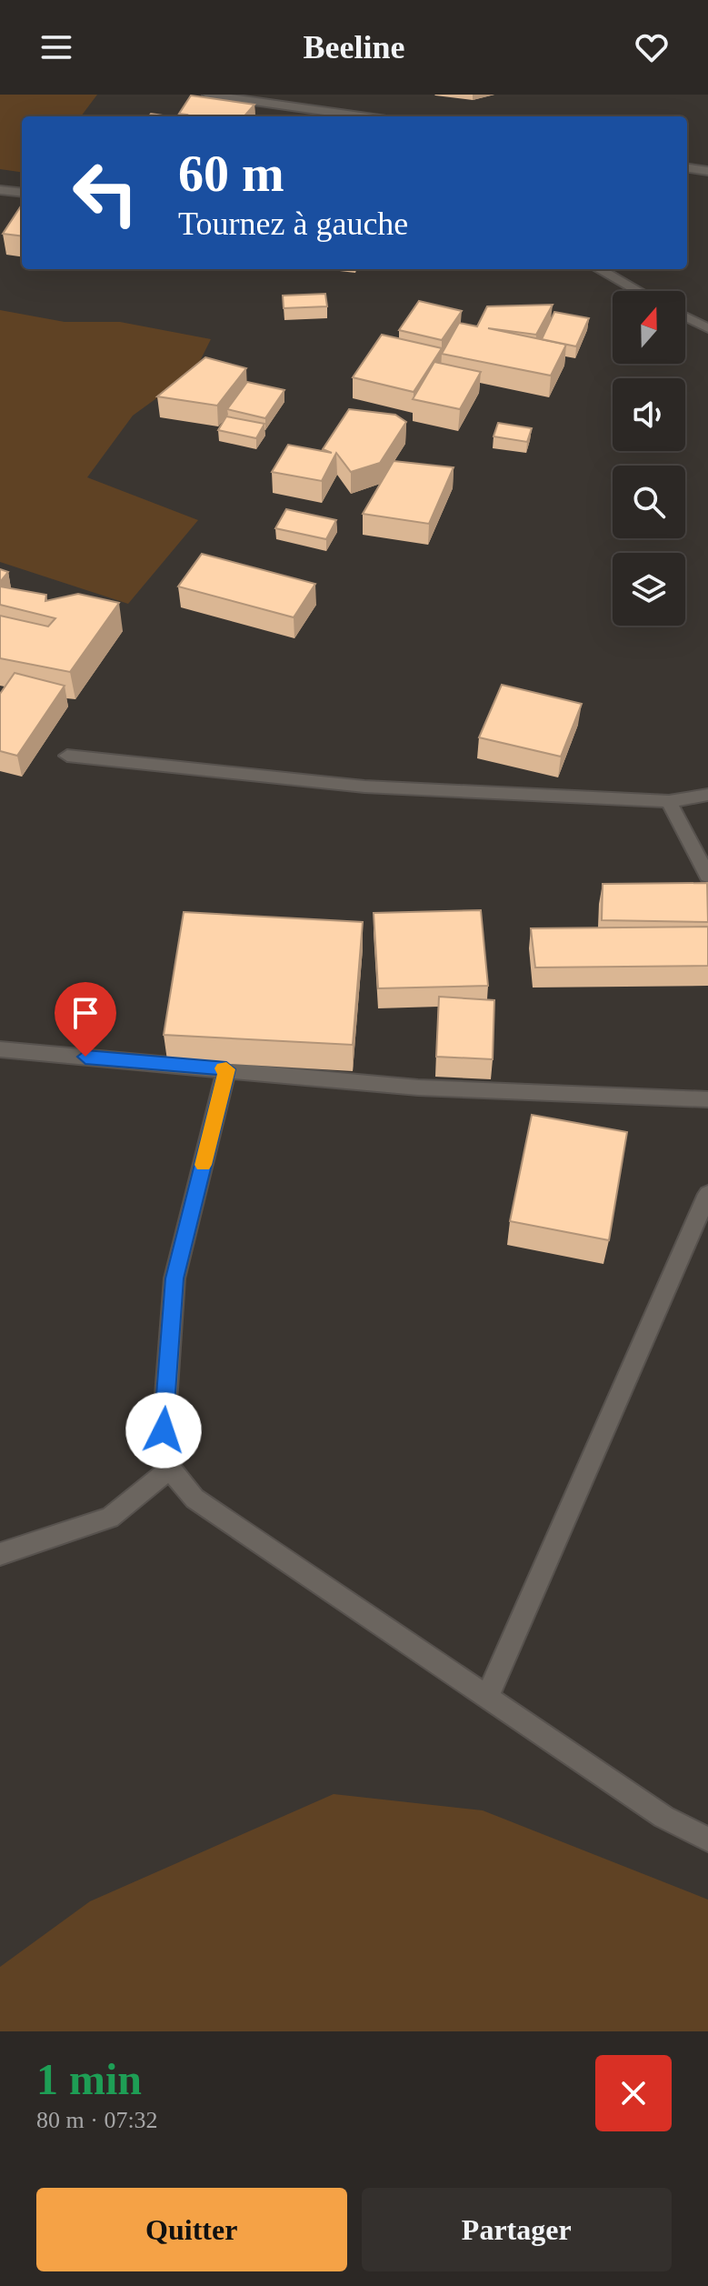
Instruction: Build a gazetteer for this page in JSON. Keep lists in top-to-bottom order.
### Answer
{
  "north": "top",
  "page": {
    "header": "Beeline",
    "turn": ["60 m", "Tournez à gauche"],
    "heading": ["1 min", "80 m · 07:32"],
    "buttons": ["Quitter", "Partager"]
  }
}
